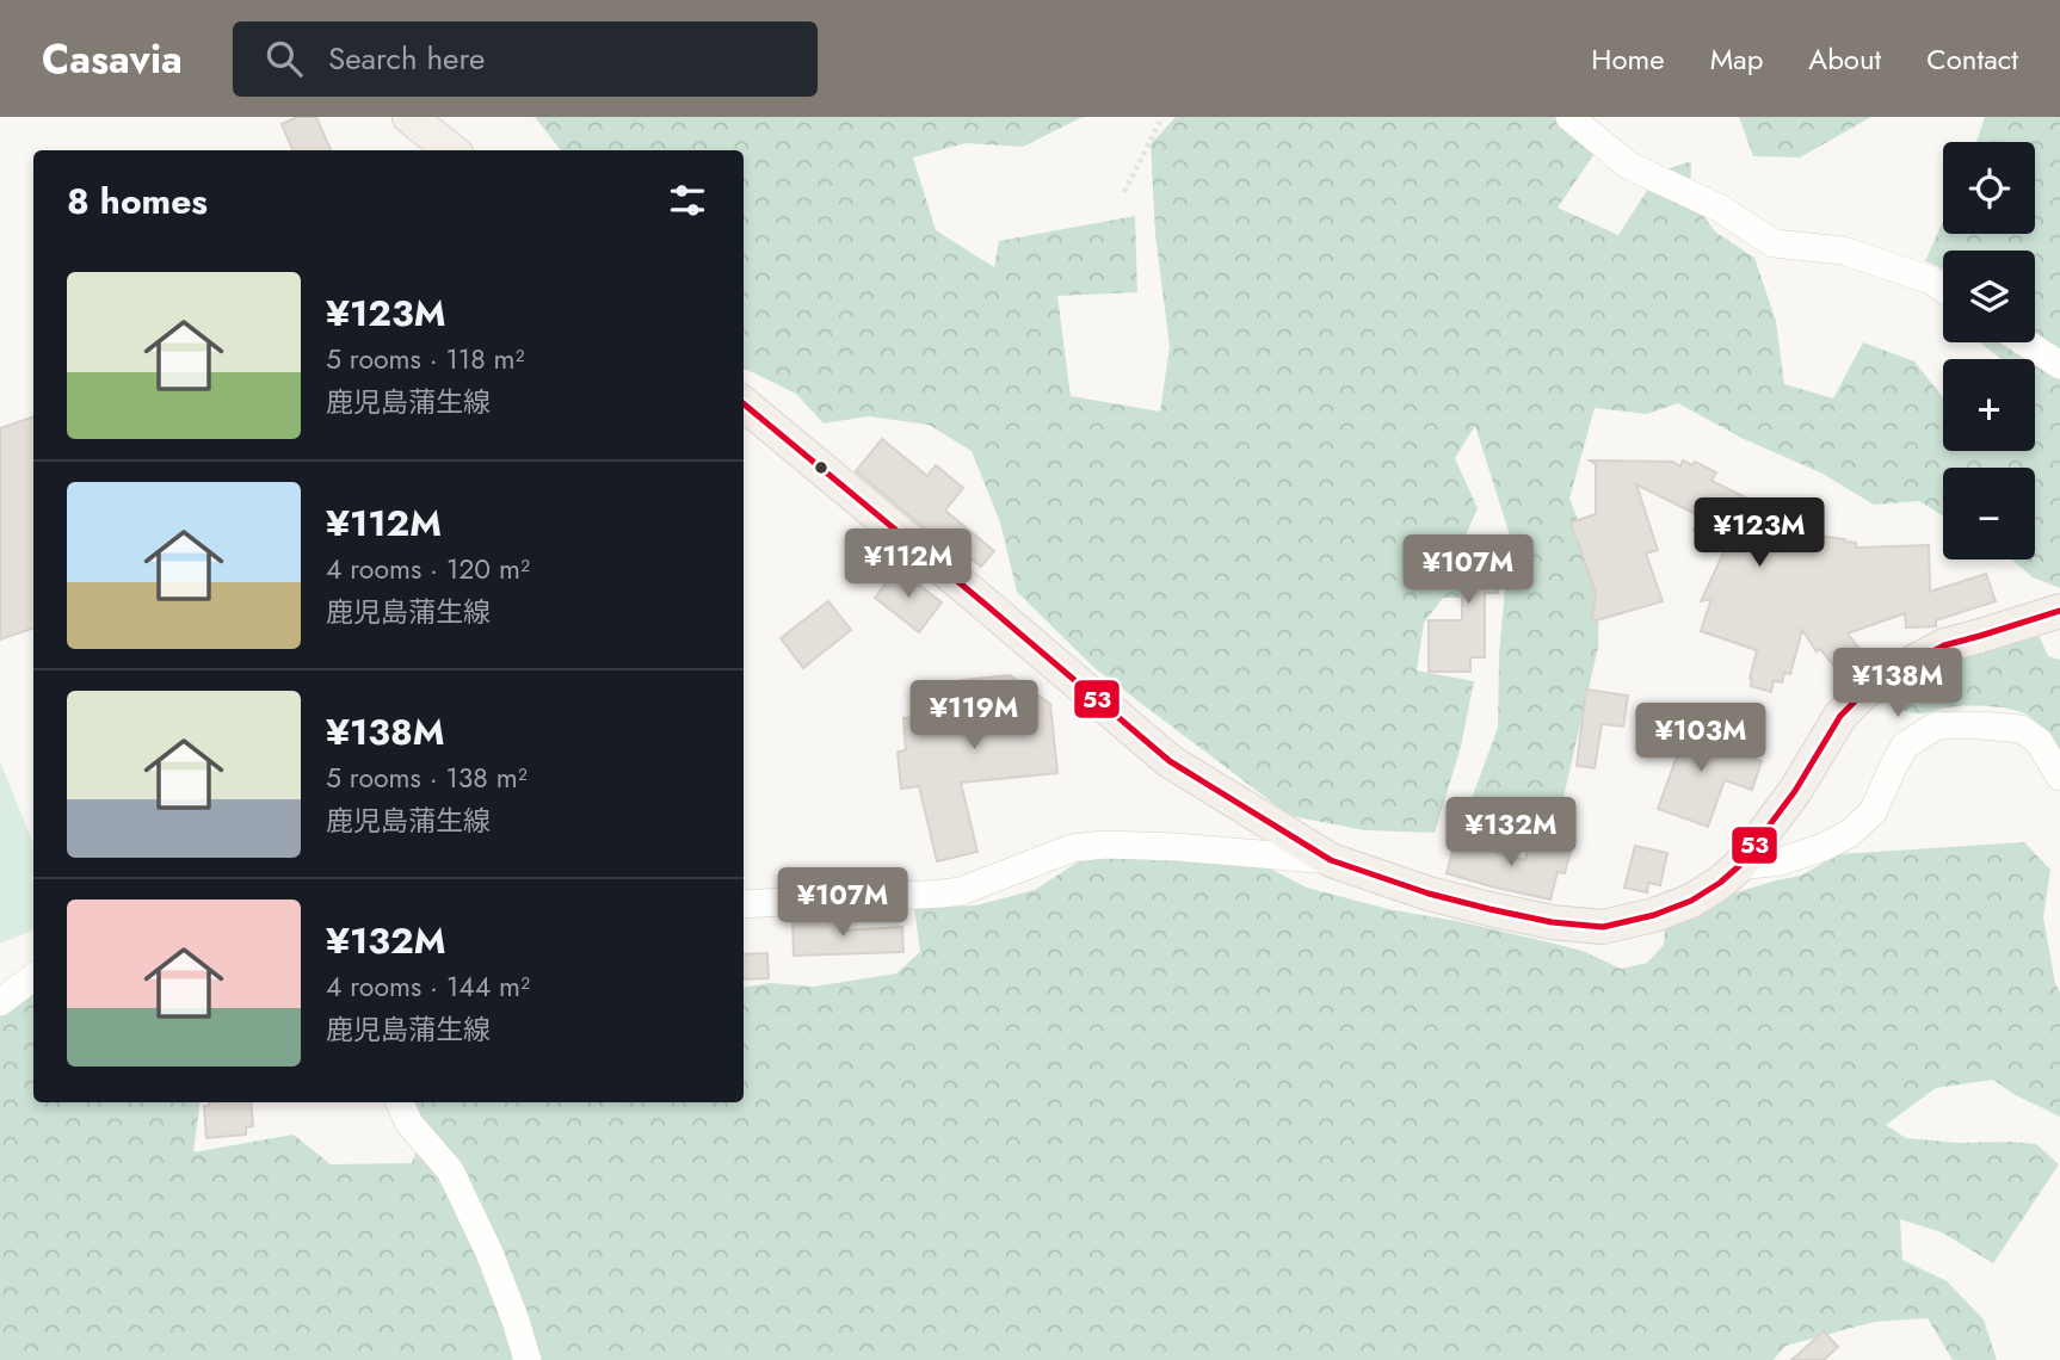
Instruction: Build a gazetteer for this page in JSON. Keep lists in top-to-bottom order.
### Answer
{
  "lines": ["transit line 53"],
  "page": {
    "header": "Casavia",
    "search": "Search here",
    "nav": [
      "Home",
      "Map",
      "About",
      "Contact"
    ],
    "map_buttons": ["+", "−"],
    "heading": "8 homes",
    "list": [
      {
        "name": "¥123M",
        "note": "5 rooms · 118 m² · 鹿児島蒲生線"
      },
      {
        "name": "¥112M",
        "note": "4 rooms · 120 m² · 鹿児島蒲生線"
      },
      {
        "name": "¥138M",
        "note": "5 rooms · 138 m² · 鹿児島蒲生線"
      },
      {
        "name": "¥132M",
        "note": "4 rooms · 144 m² · 鹿児島蒲生線"
      }
    ],
    "price": [
      "¥123M",
      "¥112M",
      "¥107M",
      "¥138M",
      "¥119M",
      "¥103M",
      "¥132M",
      "¥107M"
    ]
  }
}
